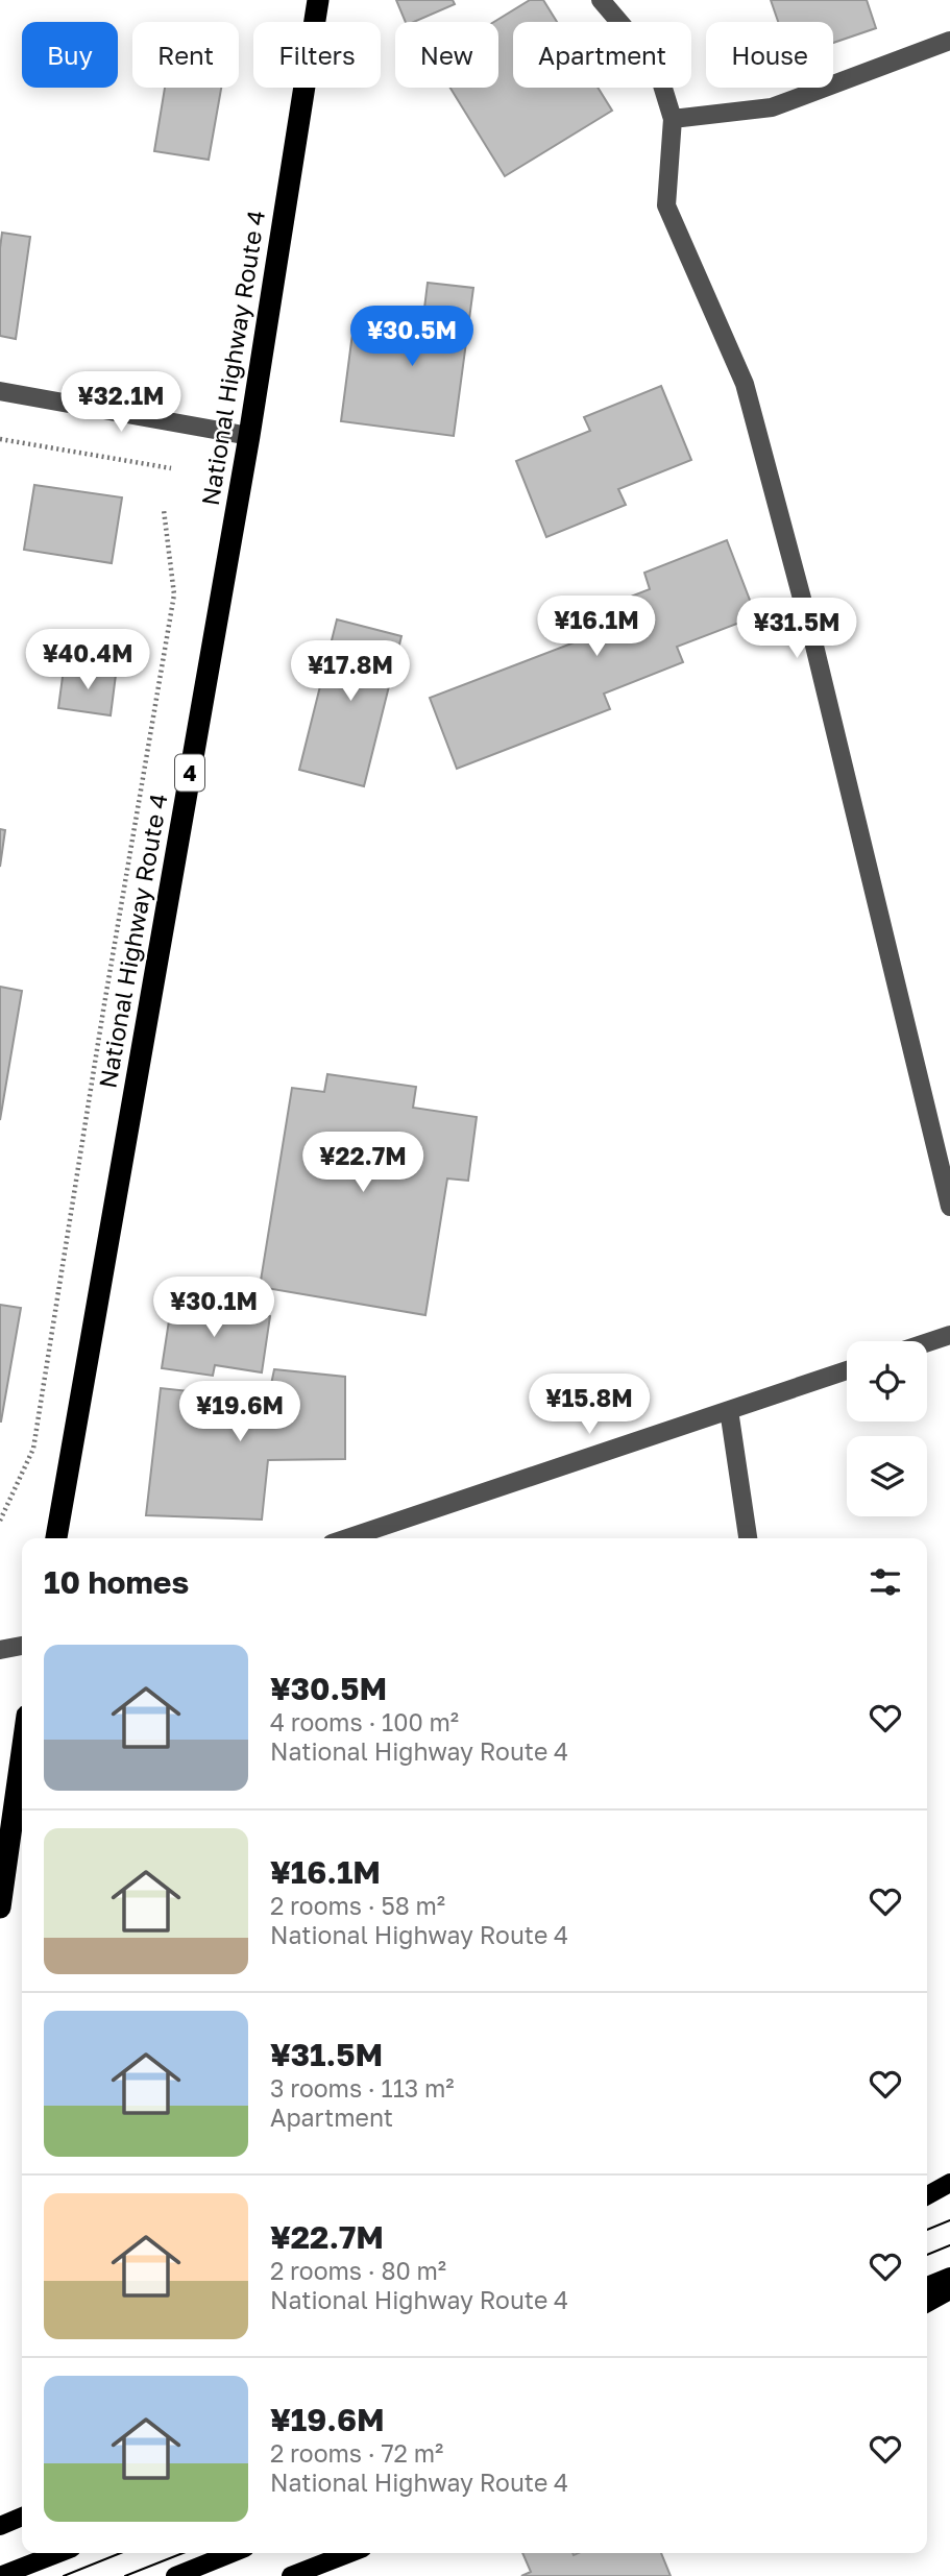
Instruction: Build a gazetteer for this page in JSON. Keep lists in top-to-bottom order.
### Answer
{
  "streets": {
    "highway": ["National Highway Route 4", "4"]
  },
  "page": {
    "chip": [
      "Buy",
      "Rent",
      "Filters",
      "New",
      "Apartment",
      "House"
    ],
    "price": [
      "¥30.5M",
      "¥32.1M",
      "¥16.1M",
      "¥31.5M",
      "¥40.4M",
      "¥17.8M",
      "¥22.7M",
      "¥30.1M",
      "¥15.8M",
      "¥19.6M"
    ],
    "heading": "10 homes",
    "list": [
      {
        "name": "¥30.5M",
        "note": "4 rooms · 100 m² · National Highway Route 4"
      },
      {
        "name": "¥16.1M",
        "note": "2 rooms · 58 m² · National Highway Route 4"
      },
      {
        "name": "¥31.5M",
        "note": "3 rooms · 113 m² · Apartment"
      },
      {
        "name": "¥22.7M",
        "note": "2 rooms · 80 m² · National Highway Route 4"
      },
      {
        "name": "¥19.6M",
        "note": "2 rooms · 72 m² · National Highway Route 4"
      }
    ]
  }
}
